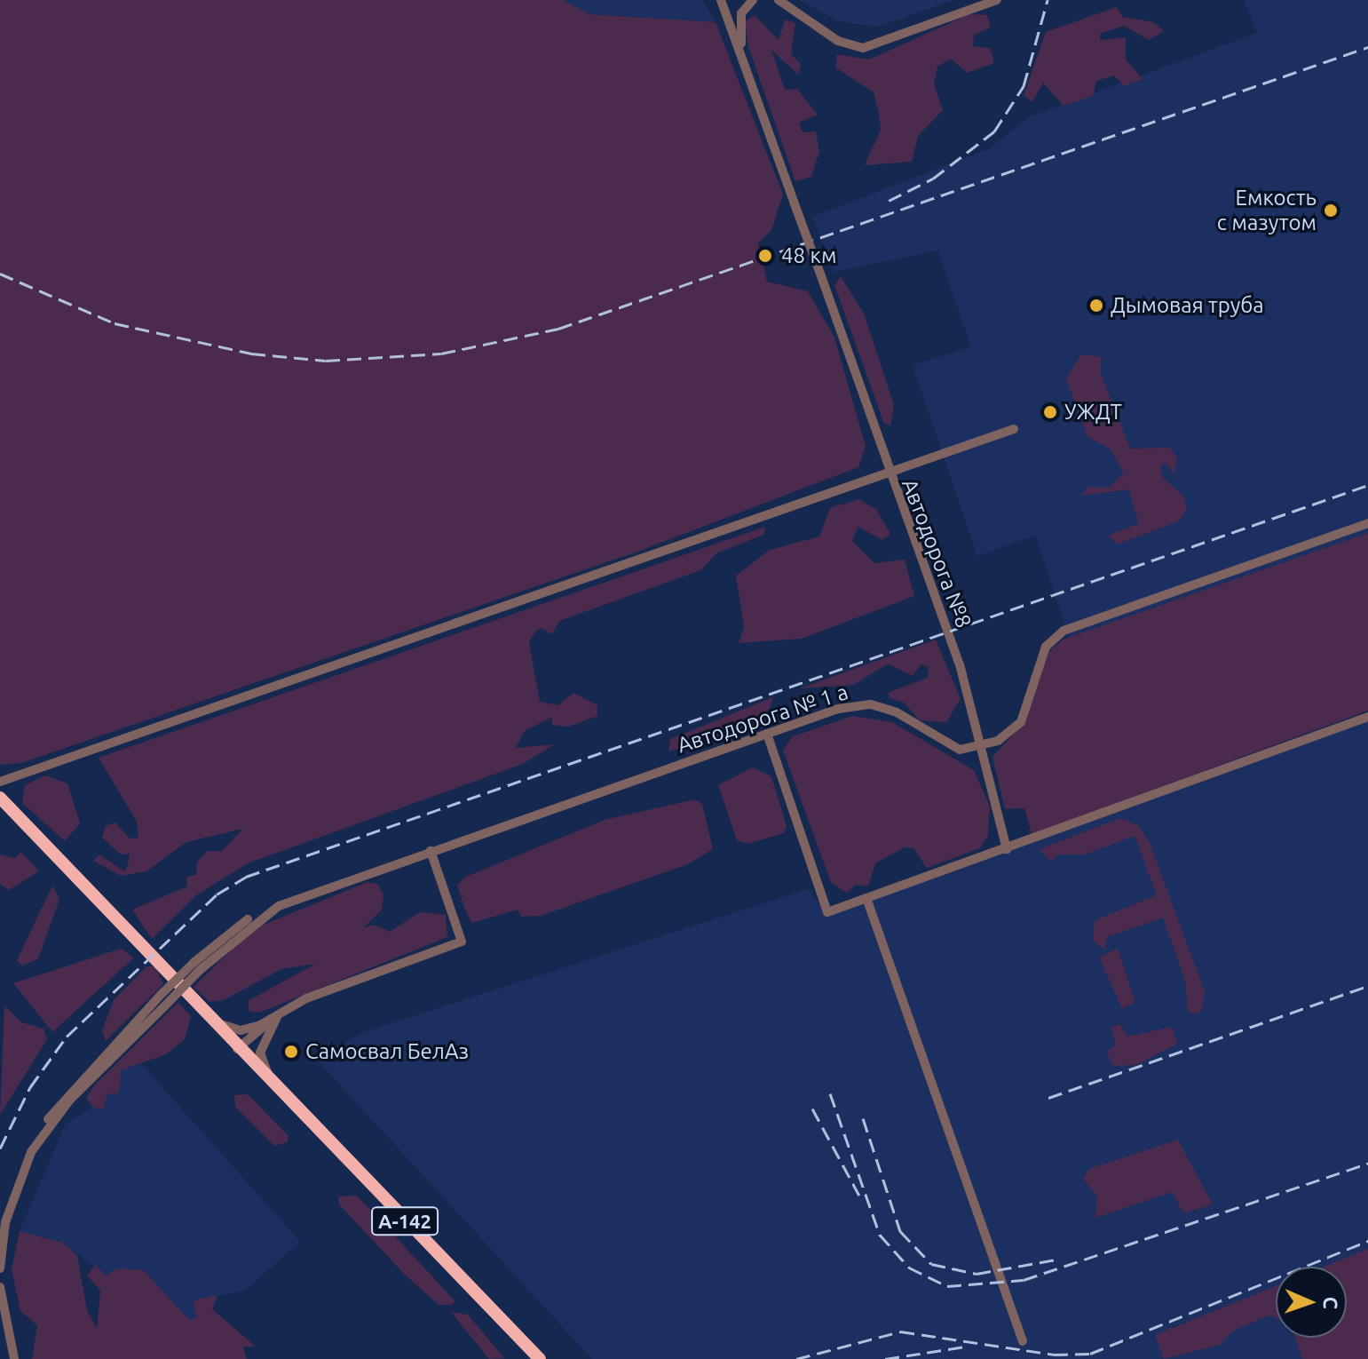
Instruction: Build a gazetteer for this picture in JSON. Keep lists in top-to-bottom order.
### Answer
{
  "streets": {
    "highway": ["А-142"],
    "street": ["Автодорога №8", "Автодорога № 1 а"]
  },
  "crossings": [
    ["Автодорога №8", "Автодорога № 1 а"]
  ],
  "places": [
    "Емкость с мазутом",
    "48 км",
    "Дымовая труба",
    "УЖДТ",
    "Самосвал БелАз"
  ],
  "north": "right"
}
